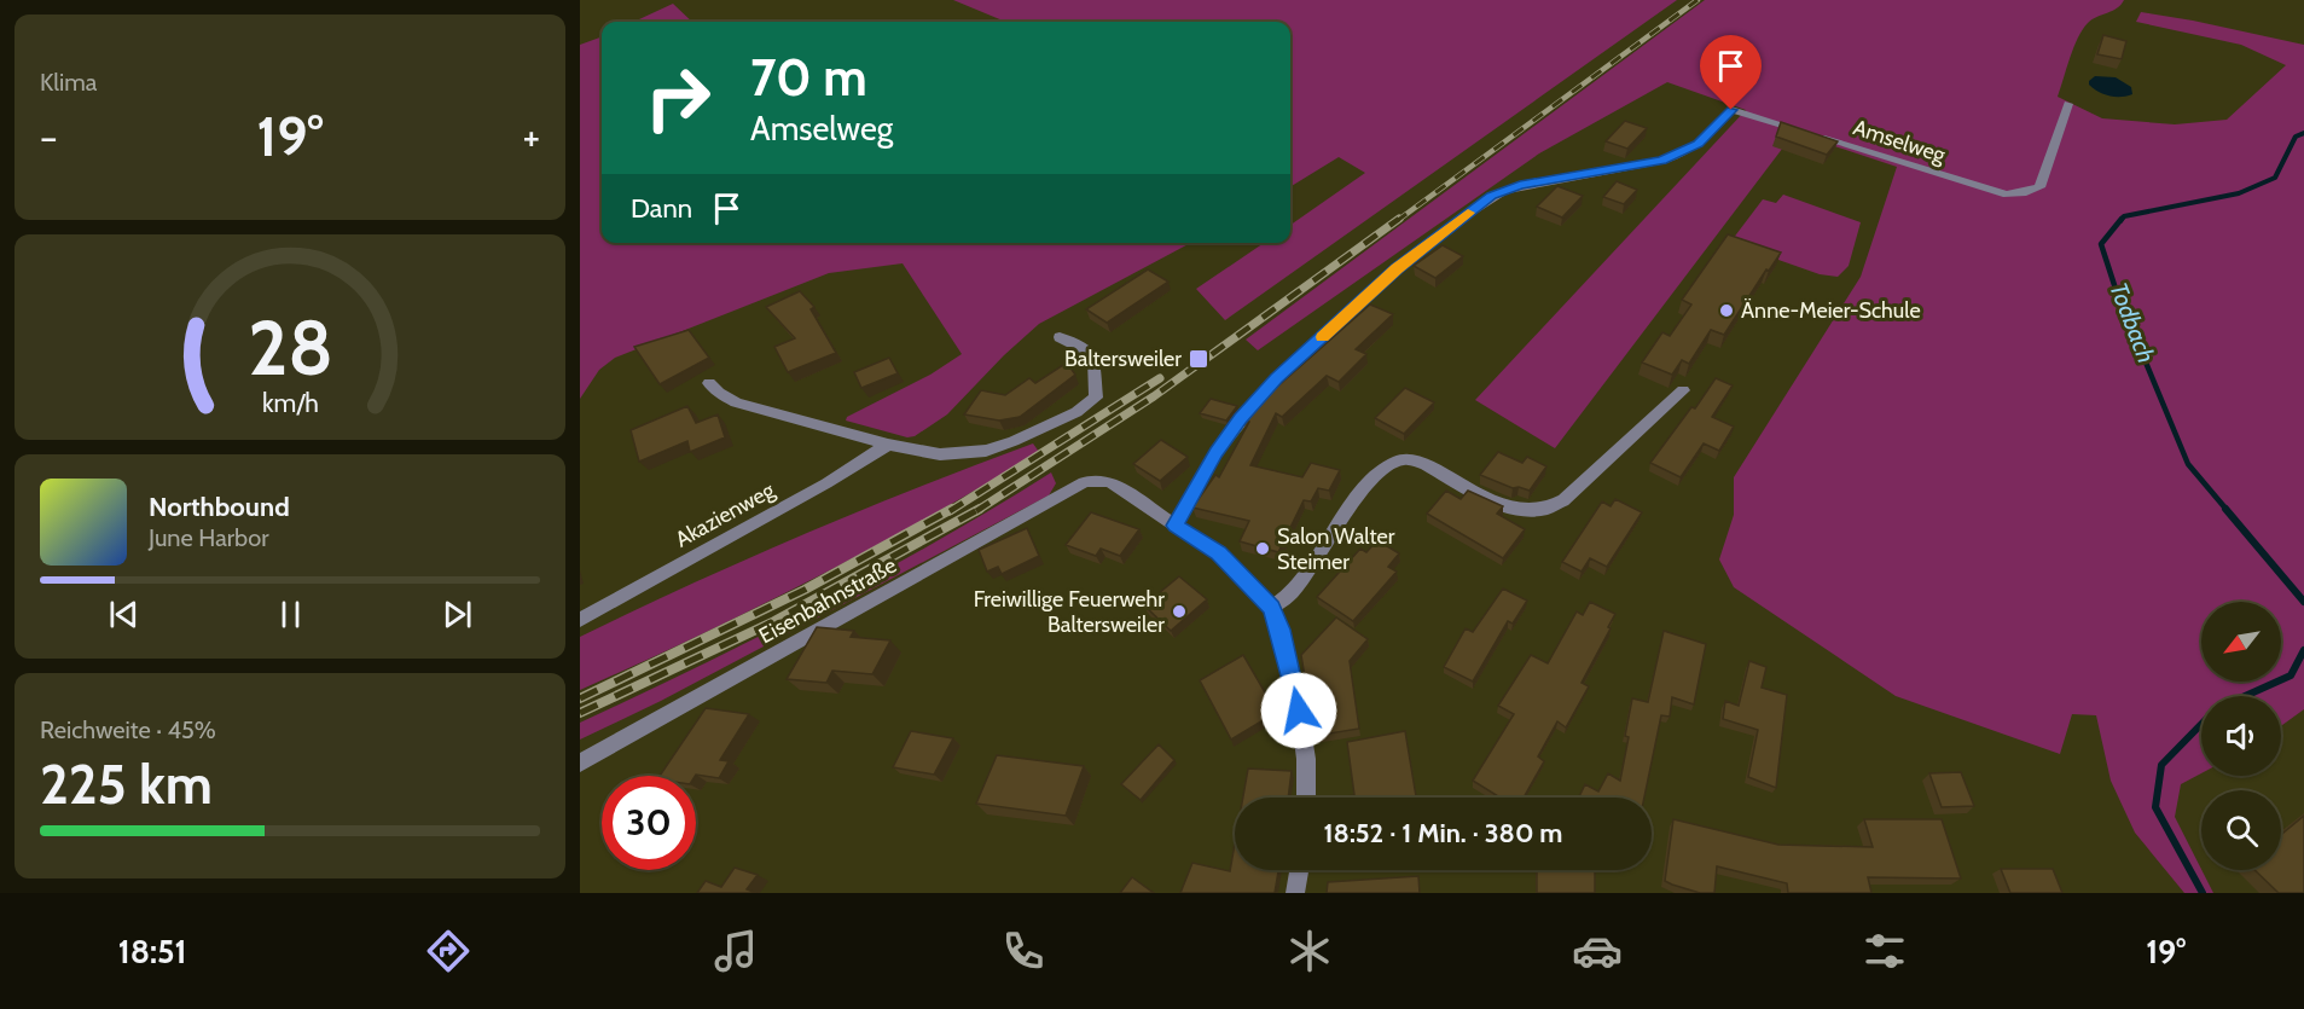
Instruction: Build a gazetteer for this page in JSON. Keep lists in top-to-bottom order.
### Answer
{
  "streets": {
    "street": ["Amselweg", "Akazienweg", "Eisenbahnstraße"]
  },
  "crossings": [
    ["Amselweg", "Eisenbahnstraße"]
  ],
  "water": ["Todbach"],
  "places": {
    "other": ["Änne-Meier-Schule", "Salon Walter Steimer", "Freiwillige Feuerwehr Baltersweiler"],
    "transit": ["Baltersweiler"]
  },
  "north": "bottom left",
  "page": {
    "tile": [
      "Klima",
      ["Reichweite · 45%", "225 km"]
    ],
    "turn": ["70 m", "Amselweg"],
    "heat": ["−", "19°", "+"],
    "then": "Dann",
    "song": ["Northbound", "June Harbor"],
    "limit": "30",
    "trip": "18:52 · 1 Min. · 380 m",
    "tabs": ["18:51", "19°"],
    "gauge": ["28", "km/h"]
  }
}
